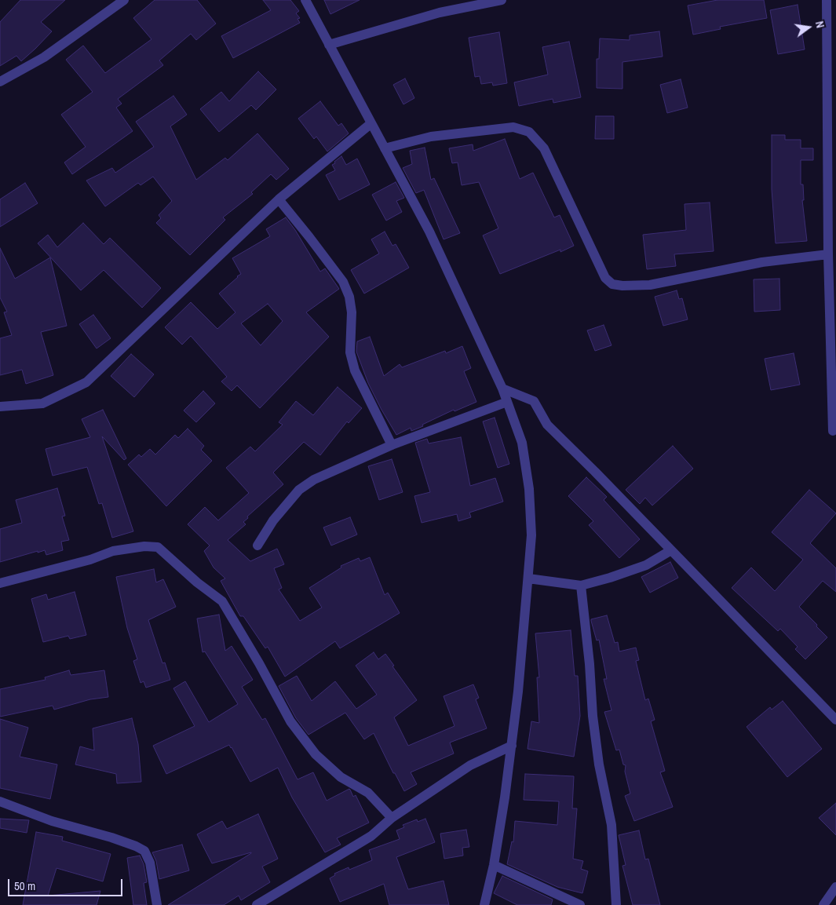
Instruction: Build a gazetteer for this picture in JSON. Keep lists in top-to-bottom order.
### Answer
{
  "scale_bar": "50 m",
  "north": "right"
}
